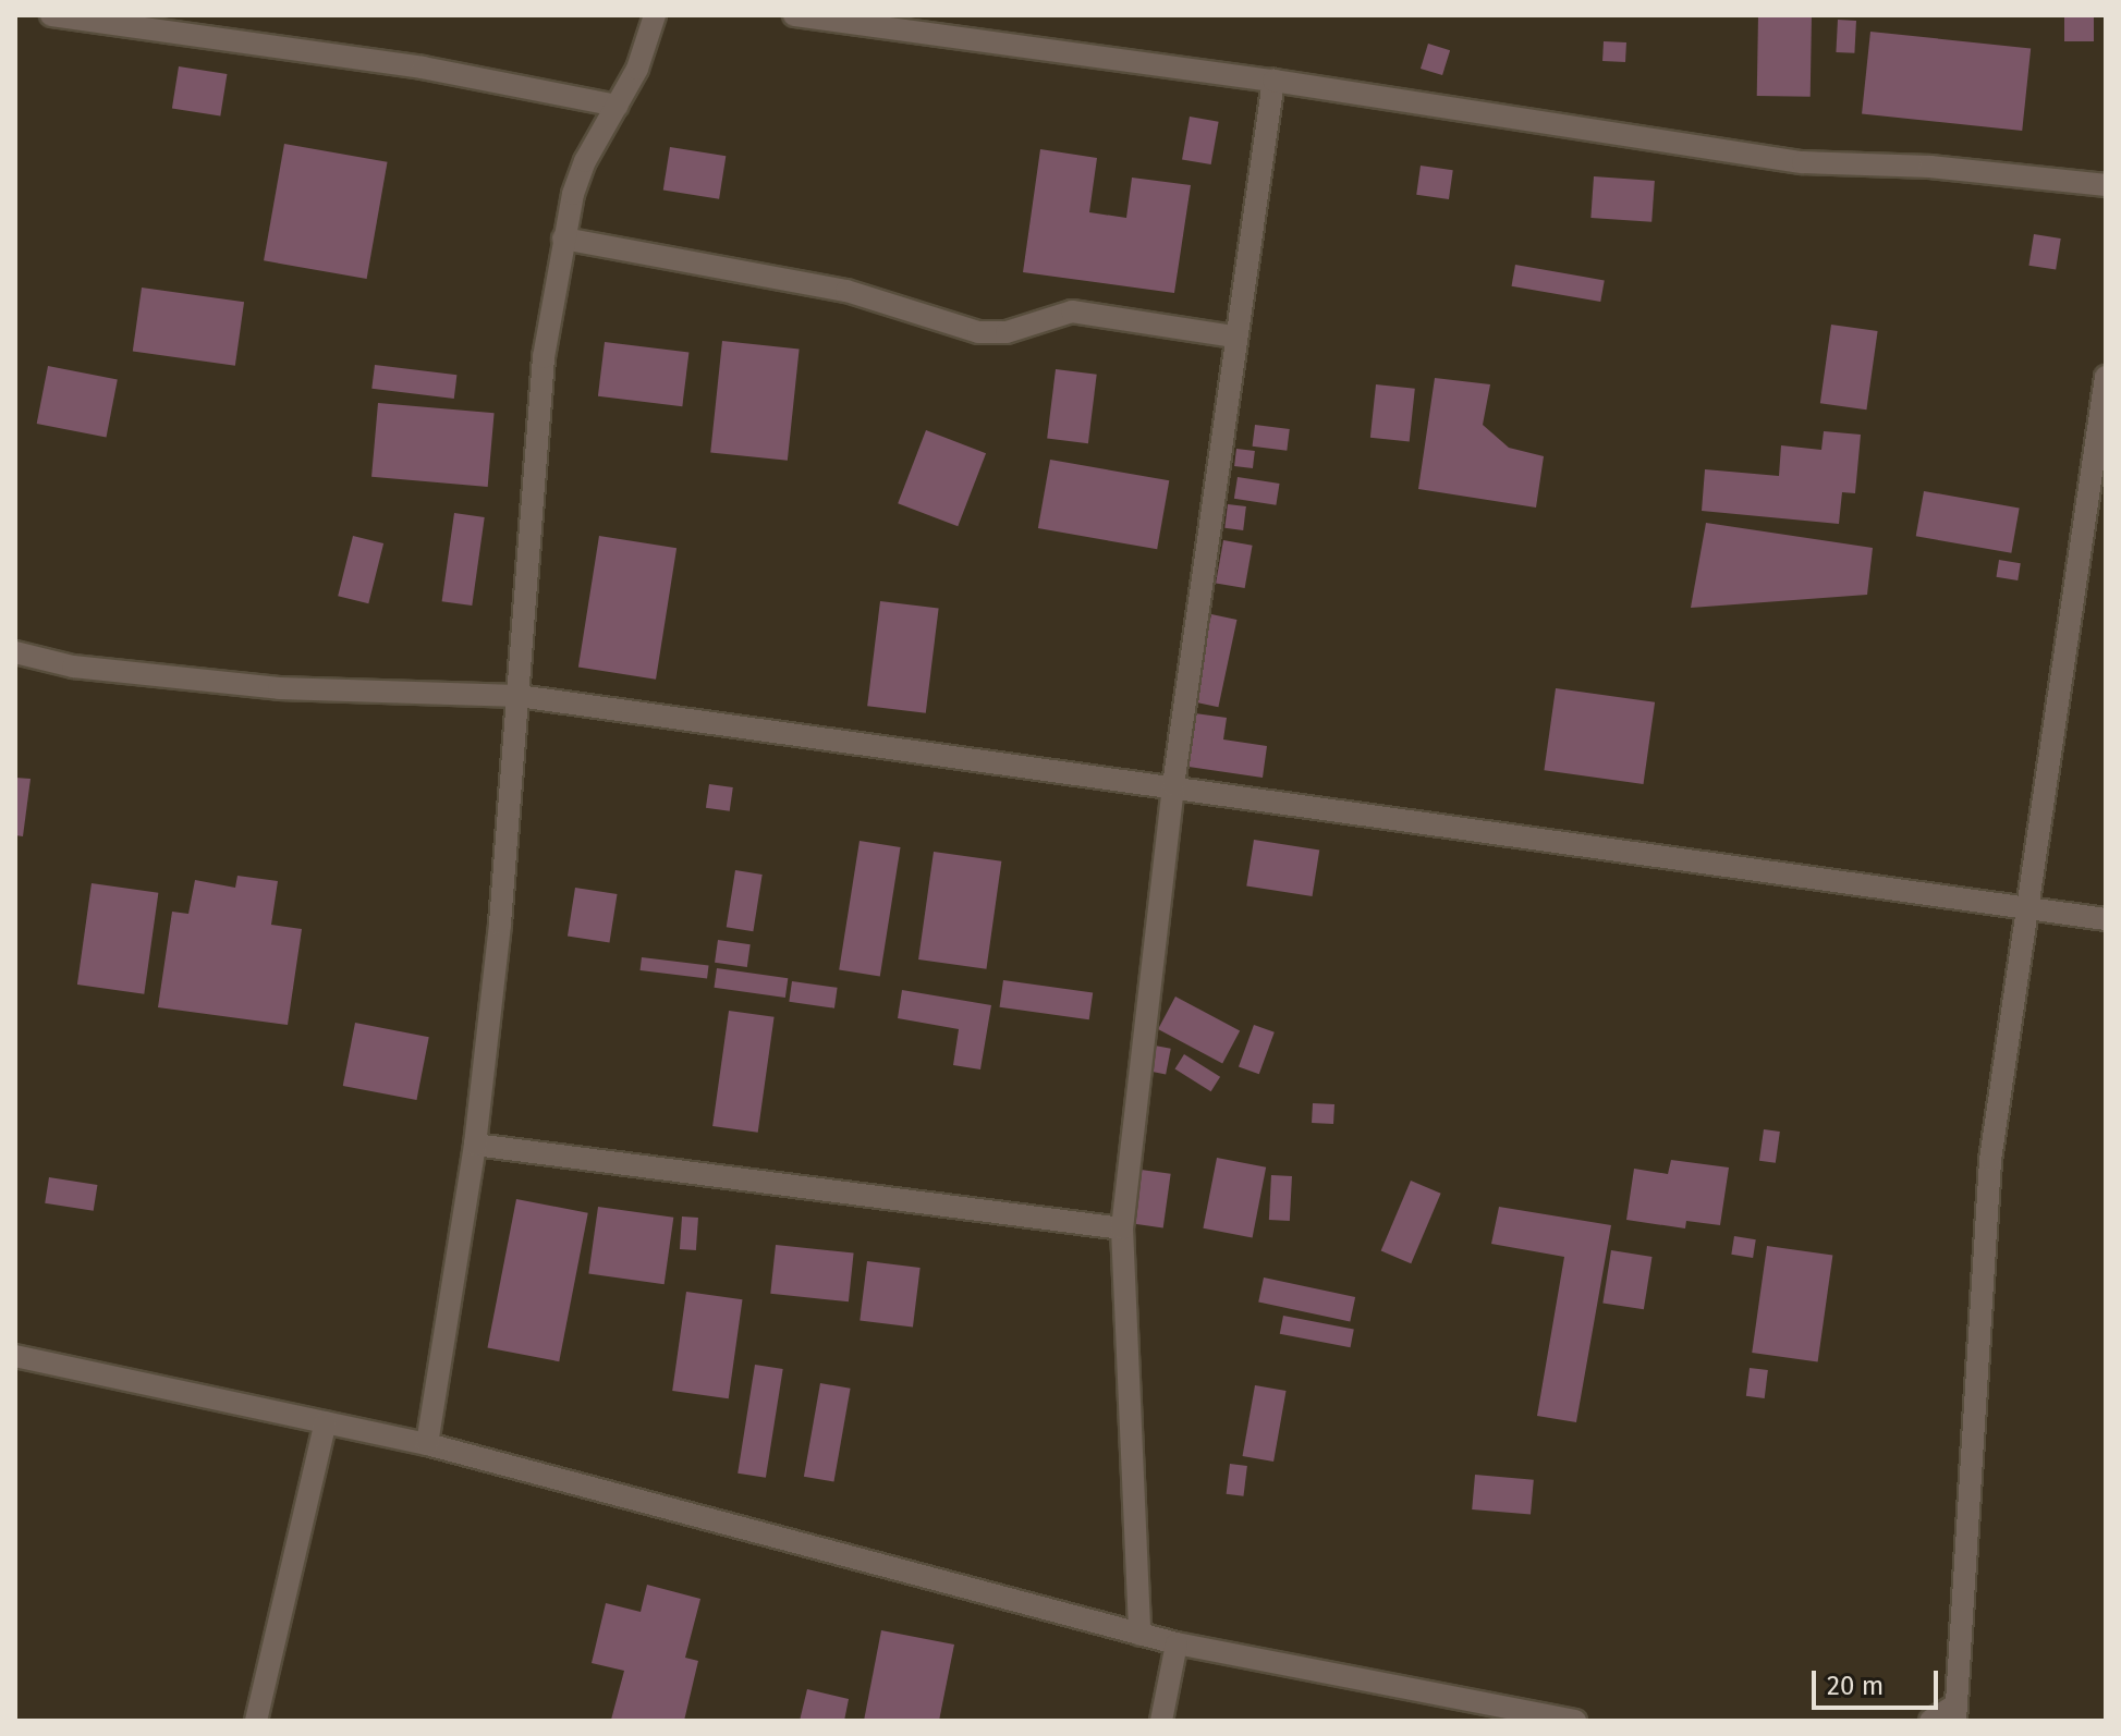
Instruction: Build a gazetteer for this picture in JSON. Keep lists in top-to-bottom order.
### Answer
{
  "scale_bar": "20 m"
}
